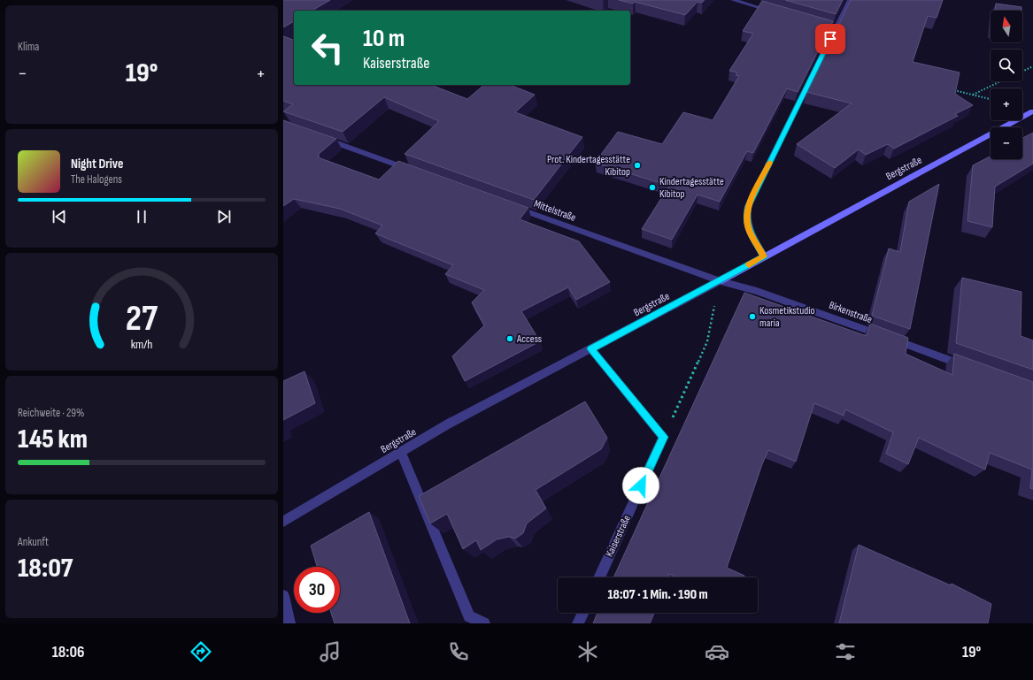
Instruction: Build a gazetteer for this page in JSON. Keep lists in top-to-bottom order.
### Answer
{
  "streets": {
    "street": [
      "Bergstraße",
      "Mittelstraße",
      "Birkenstraße",
      "Kaiserstraße"
    ]
  },
  "crossings": [
    ["Bergstraße", "Mittelstraße"],
    ["Bergstraße", "Birkenstraße"],
    ["Mittelstraße", "Birkenstraße"]
  ],
  "places": [
    "Prot. Kindertagesstätte Kibitop",
    "Kindertagesstätte Kibitop",
    "Kosmetikstudio maria",
    "Access"
  ],
  "north": "top",
  "page": {
    "tile": [
      "Klima",
      ["Reichweite · 29%", "145 km"],
      ["Ankunft", "18:07"]
    ],
    "map_buttons": ["+", "−"],
    "turn": ["10 m", "Kaiserstraße"],
    "heat": ["−", "19°", "+"],
    "song": ["Night Drive", "The Halogens"],
    "limit": "30",
    "trip": "18:07 · 1 Min. · 190 m",
    "tabs": ["18:06", "19°"],
    "gauge": ["27", "km/h"]
  }
}
